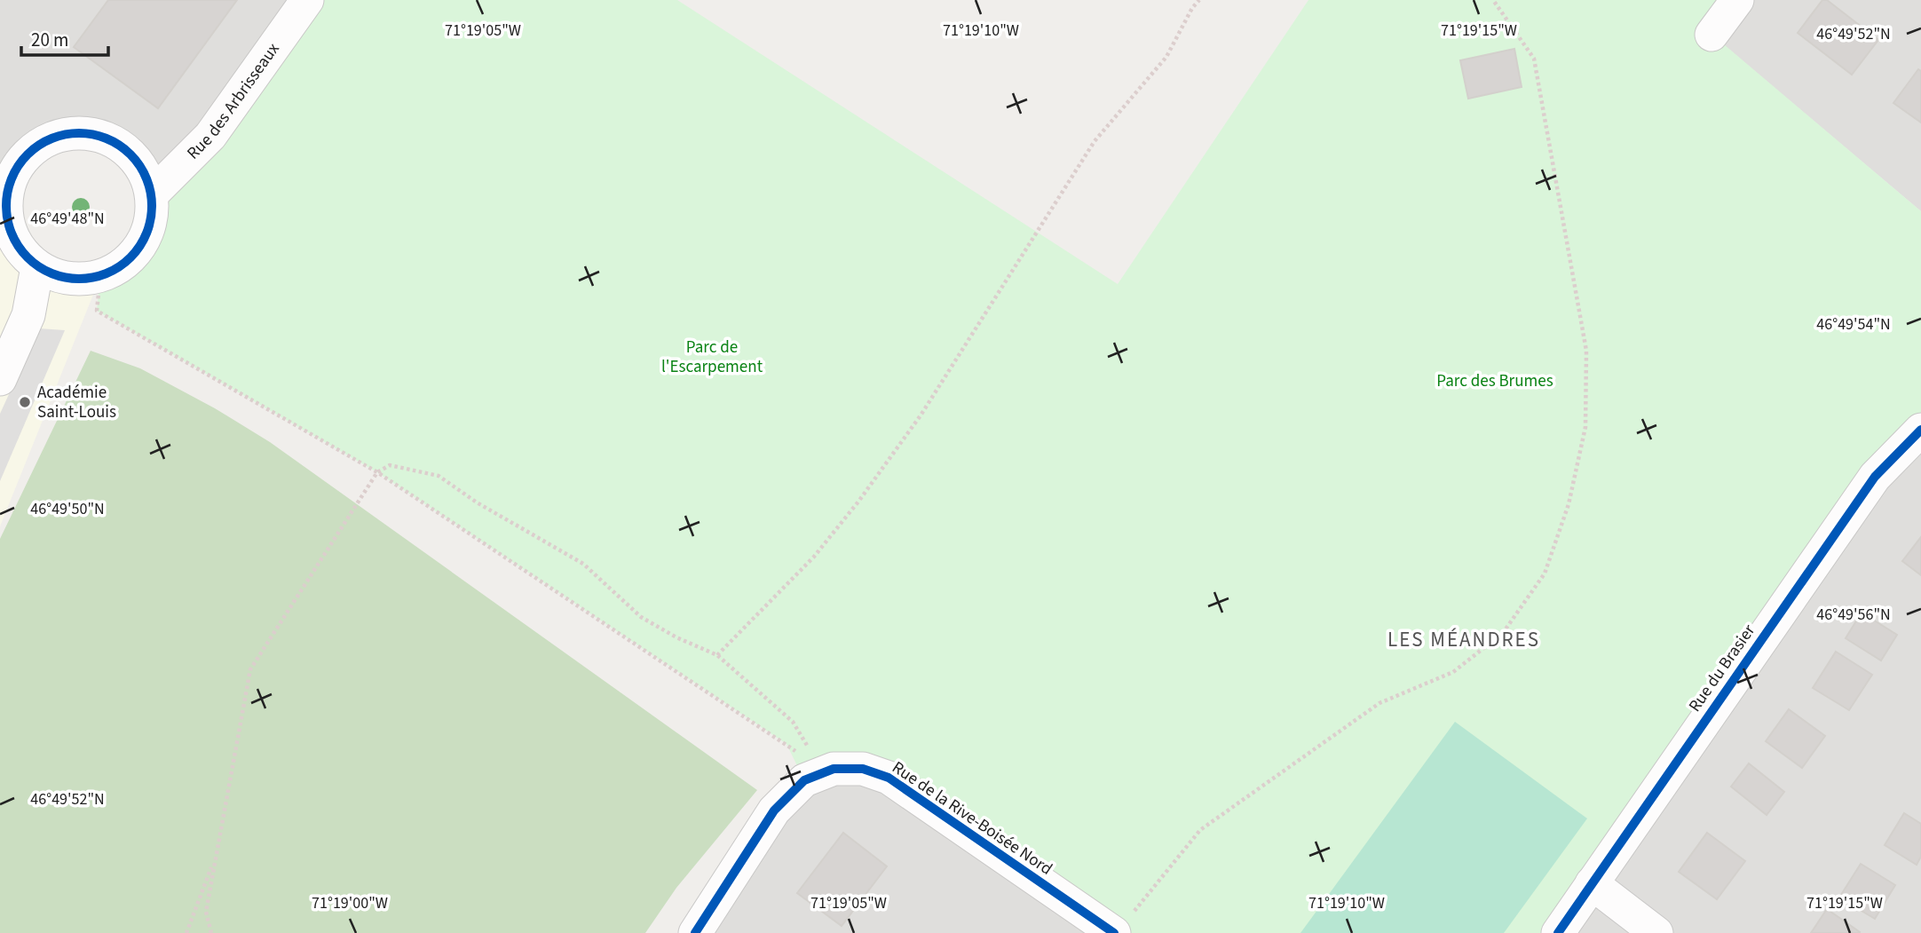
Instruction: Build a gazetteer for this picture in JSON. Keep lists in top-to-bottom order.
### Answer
{
  "streets": {
    "street": ["Rue des Arbrisseaux", "Rue du Brasier", "Rue de la Rive-Boisée Nord"]
  },
  "districts": ["LES MÉANDRES"],
  "parks": ["Parc de l'Escarpement", "Parc des Brumes"],
  "places": ["Académie Saint-Louis"],
  "scale_bar": "20 m",
  "coordinates": [
    "71°19'05\"W",
    "71°19'10\"W",
    "71°19'15\"W",
    "46°49'52\"N",
    "46°49'48\"N",
    "46°49'54\"N",
    "46°49'50\"N",
    "46°49'56\"N",
    "71°19'00\"W"
  ]
}
